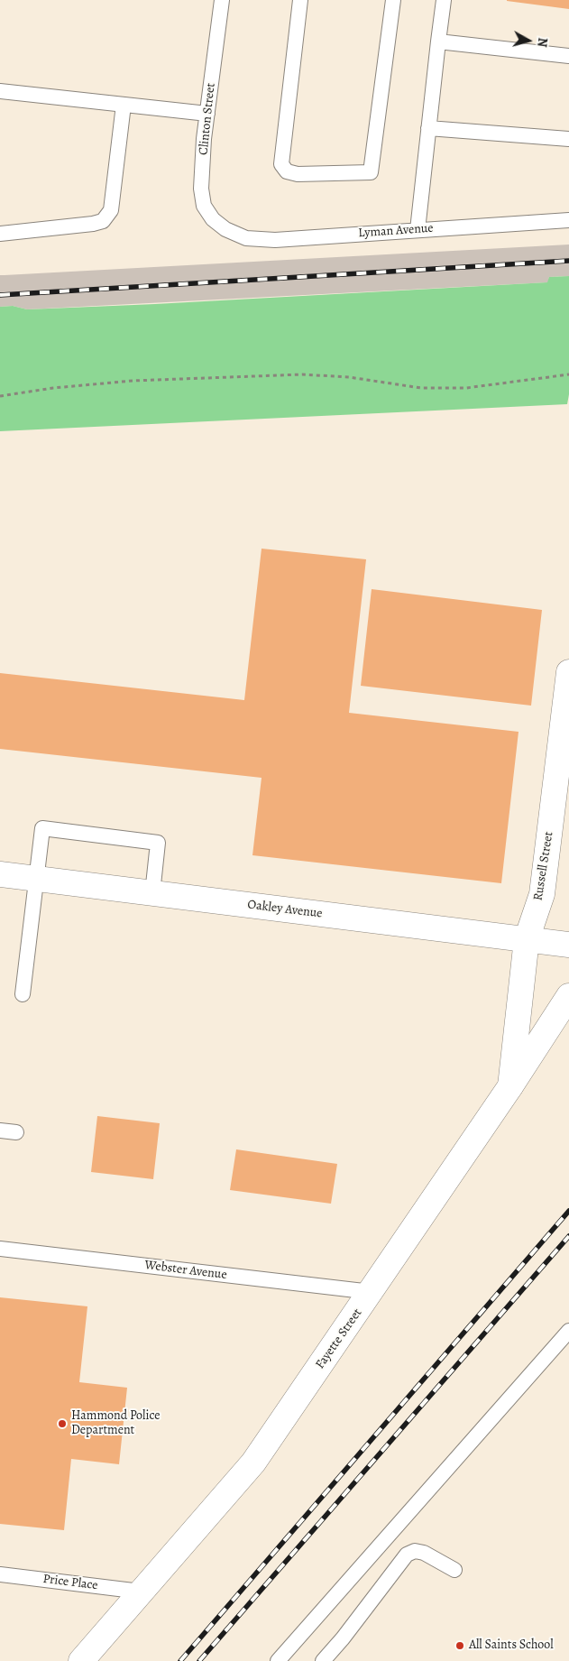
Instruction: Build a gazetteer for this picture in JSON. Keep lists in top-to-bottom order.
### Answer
{
  "streets": {
    "street": ["Russell Street", "Oakley Avenue", "Fayette Street"],
    "lane": [
      "Clinton Street",
      "Lyman Avenue",
      "Webster Avenue",
      "Price Place"
    ]
  },
  "crossings": [
    ["Clinton Street", "Lyman Avenue"],
    ["Russell Street", "Oakley Avenue"],
    ["Russell Street", "Fayette Street"],
    ["Webster Avenue", "Fayette Street"],
    ["Fayette Street", "Price Place"]
  ],
  "places": ["Hammond Police Department", "All Saints School"],
  "north": "right"
}
